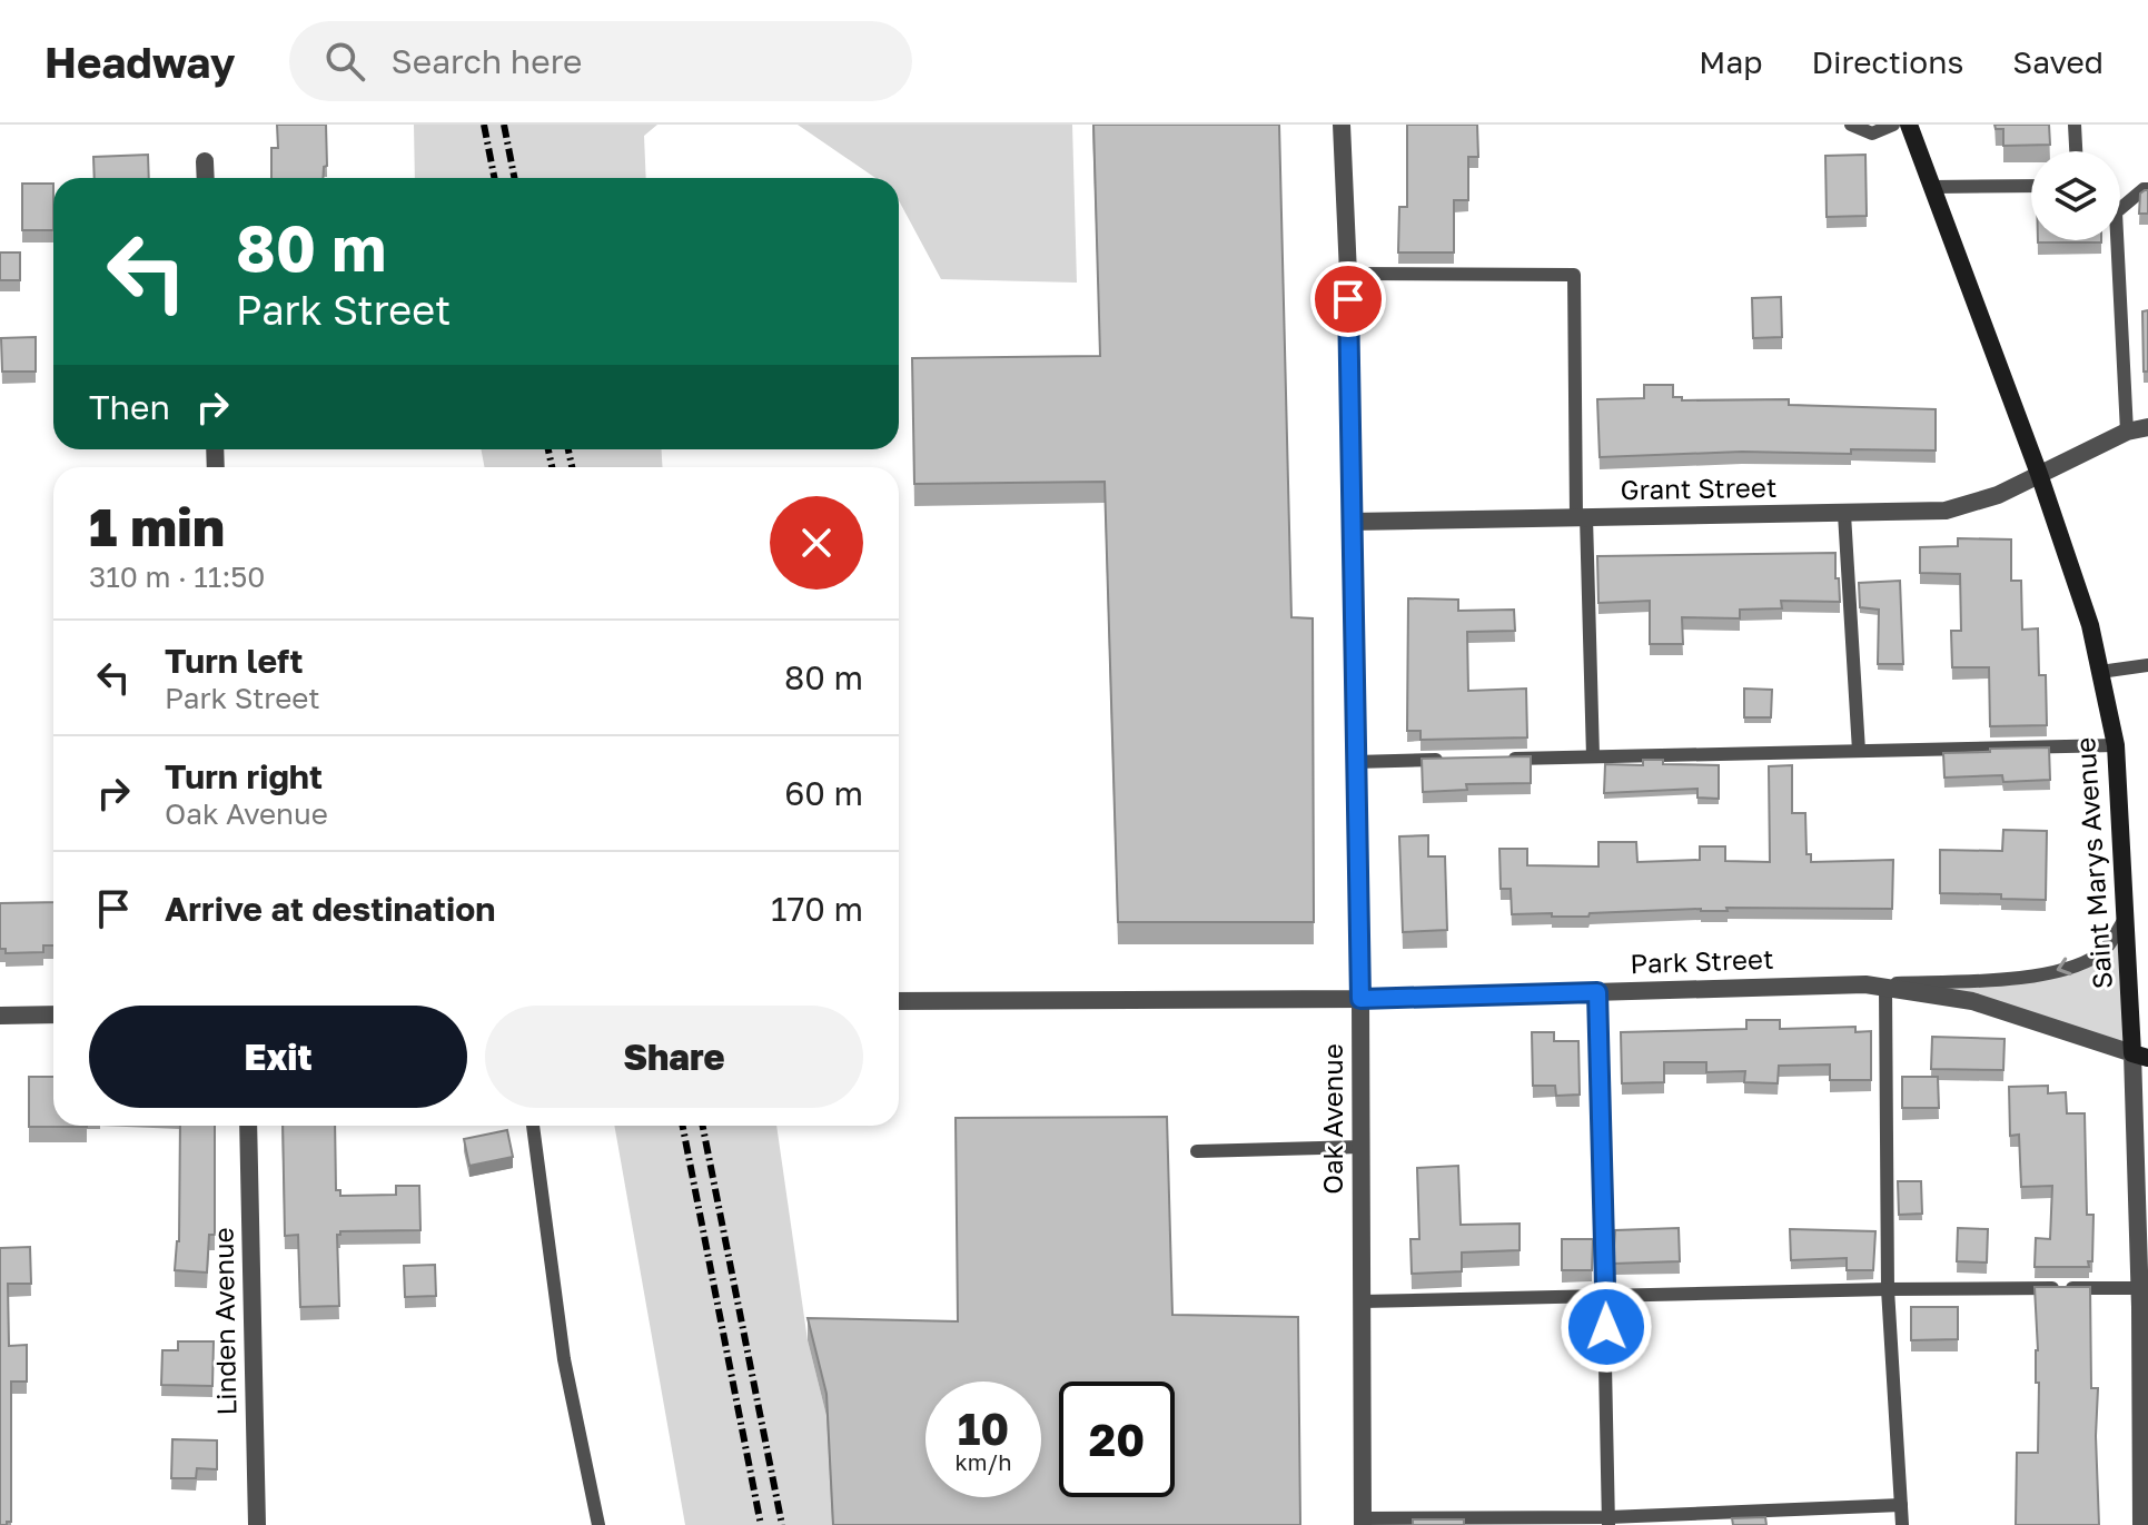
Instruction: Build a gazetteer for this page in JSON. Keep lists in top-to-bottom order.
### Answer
{
  "streets": {
    "main road": ["Saint Marys Avenue"],
    "street": [
      "Grant Street",
      "Park Street",
      "Oak Avenue",
      "Linden Avenue"
    ]
  },
  "crossings": [
    ["Grant Street", "Saint Marys Avenue"],
    ["Grant Street", "Oak Avenue"],
    ["Saint Marys Avenue", "Park Street"],
    ["Park Street", "Oak Avenue"]
  ],
  "page": {
    "header": "Headway",
    "search": "Search here",
    "nav": ["Map", "Directions", "Saved"],
    "turn": ["80 m", "Park Street"],
    "then": "Then",
    "heading": ["1 min", "310 m · 11:50"],
    "list": [
      {
        "name": "Turn left",
        "note": "Park Street",
        "value": "80 m"
      },
      {
        "name": "Turn right",
        "note": "Oak Avenue",
        "value": "60 m"
      },
      {
        "name": "Arrive at destination",
        "value": "170 m"
      }
    ],
    "buttons": ["Exit", "Share"],
    "speed": "10 km/h",
    "limit": "20"
  }
}
